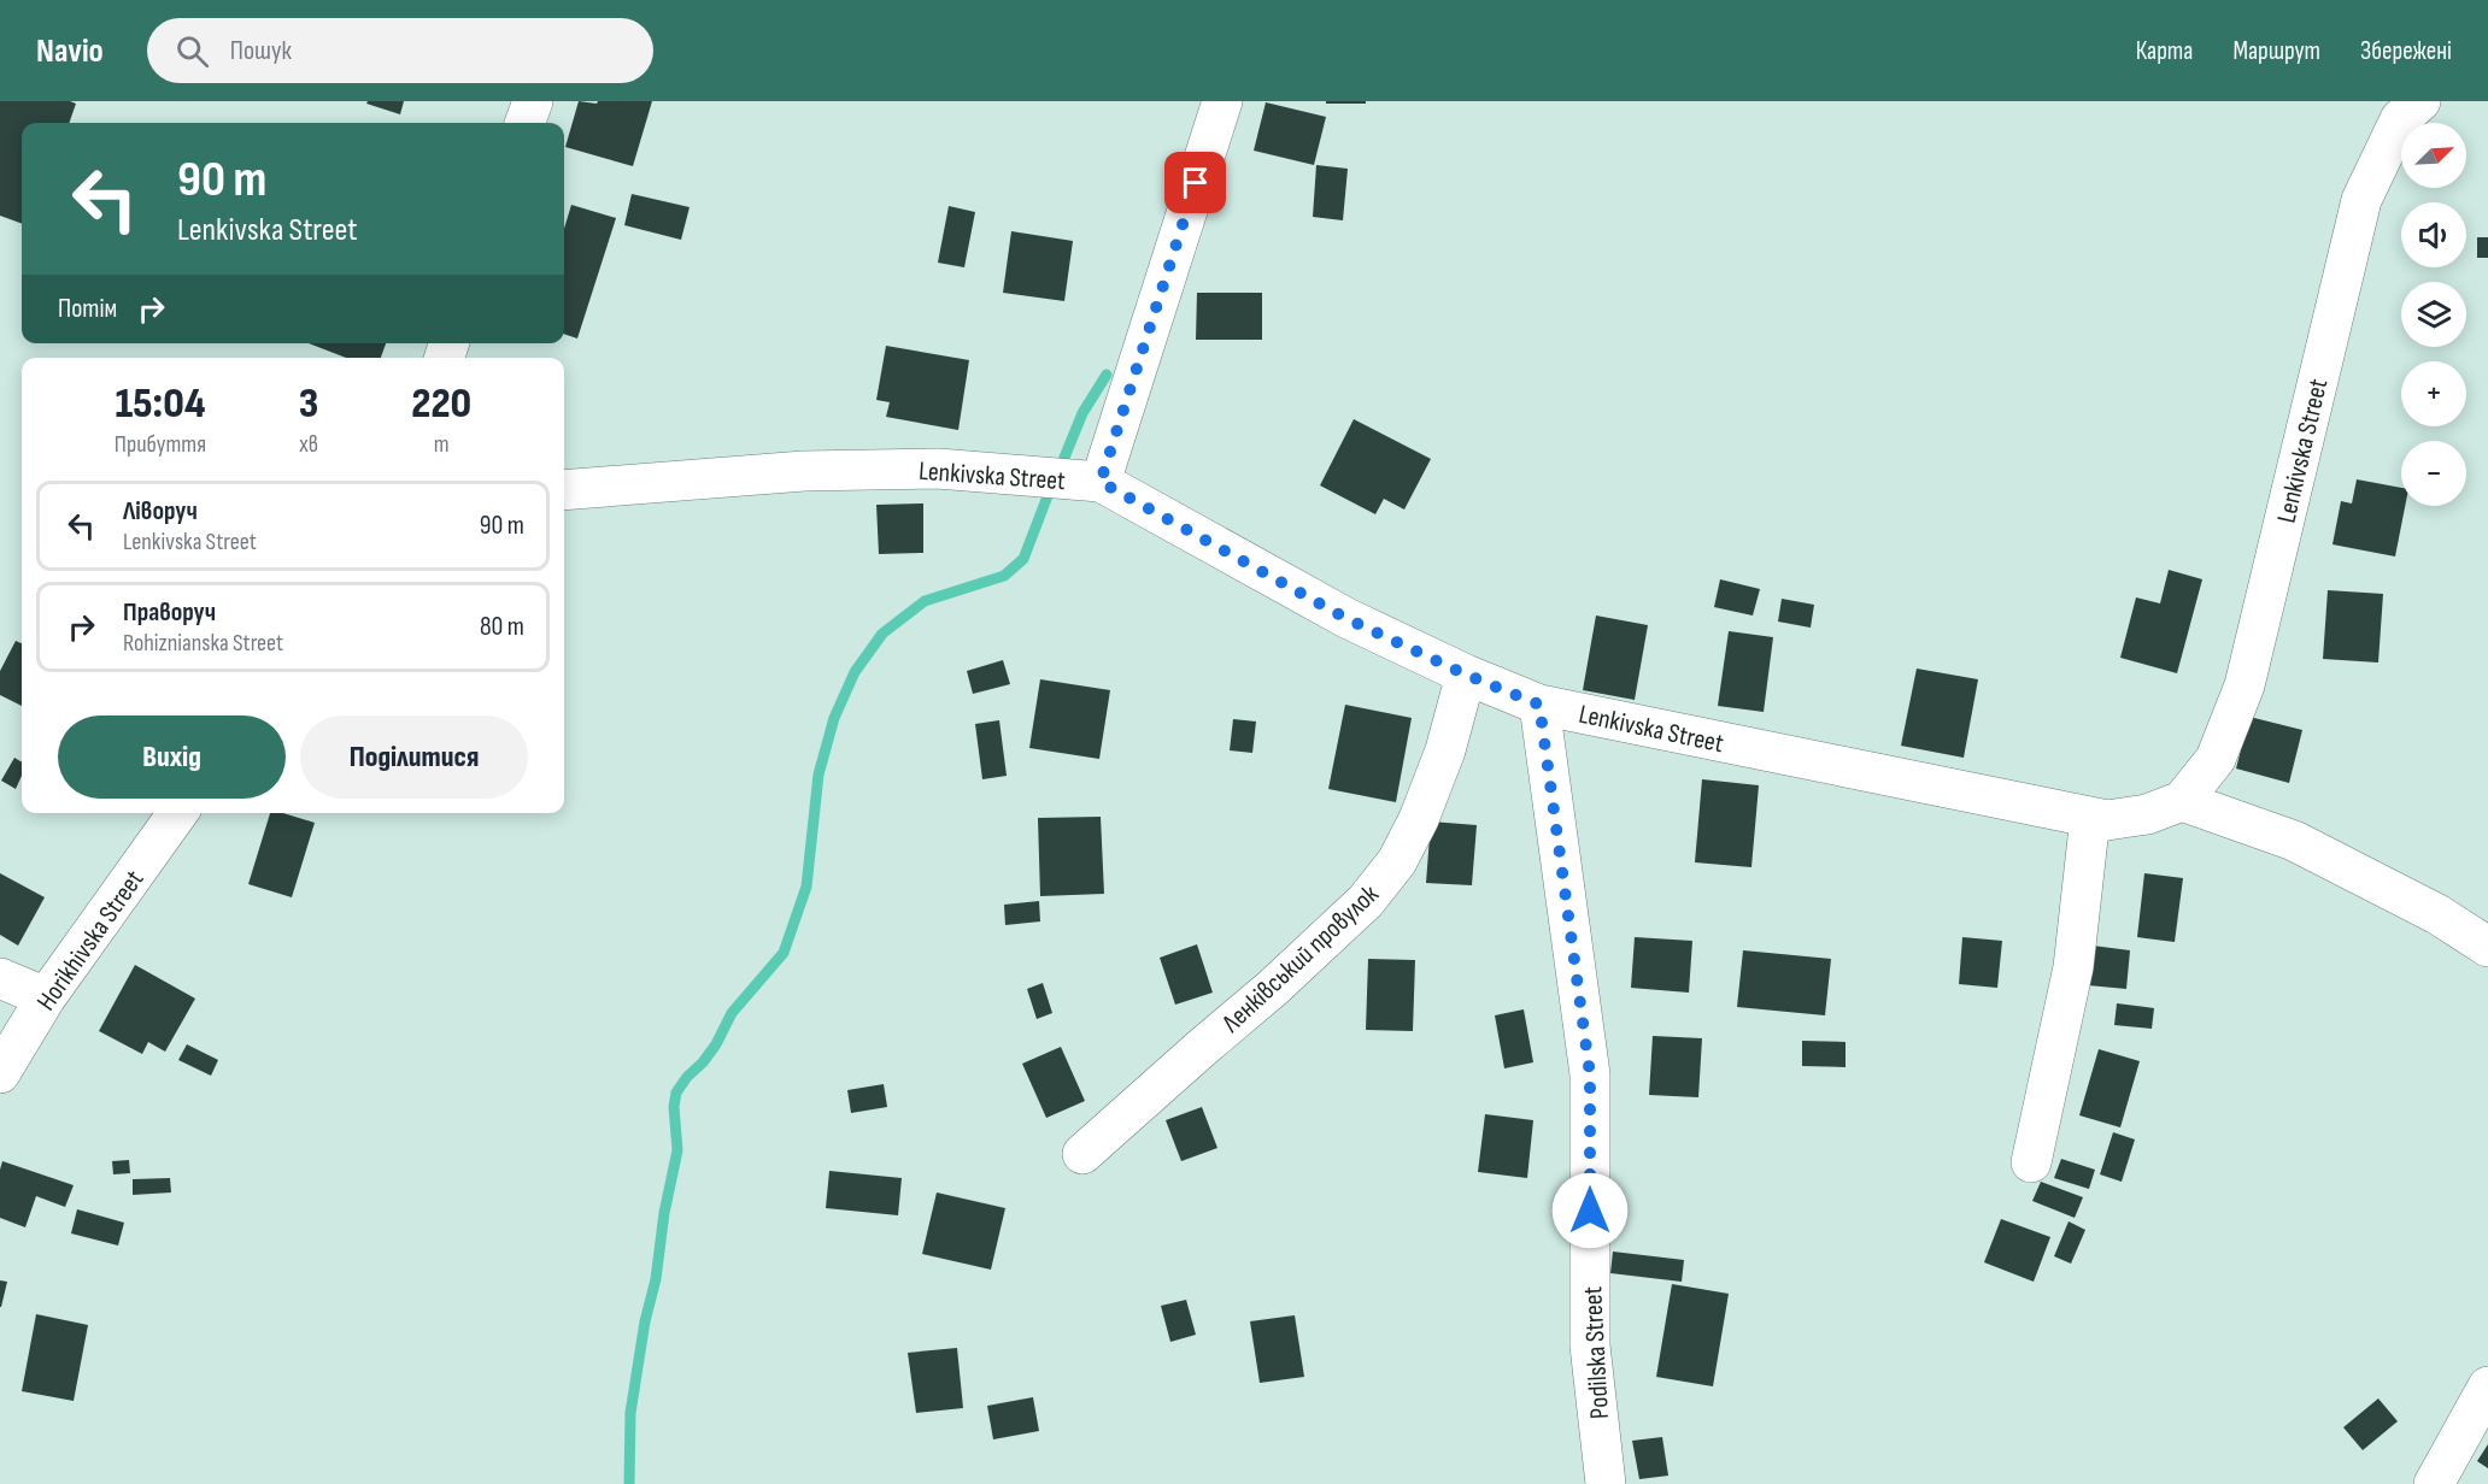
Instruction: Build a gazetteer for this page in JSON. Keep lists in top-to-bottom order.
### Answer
{
  "streets": {
    "street": [
      "Lenkivska Street",
      "Horikhivska Street",
      "Ленківський провулок",
      "Podilska Street"
    ]
  },
  "crossings": [
    ["Lenkivska Street", "Ленківський провулок"],
    ["Lenkivska Street", "Podilska Street"]
  ],
  "north": "top right",
  "page": {
    "header": "Navio",
    "search": "Пошук",
    "nav": ["Карта", "Маршрут", "Збережені"],
    "map_buttons": ["+", "−"],
    "turn": ["90 m", "Lenkivska Street"],
    "then": "Потім",
    "eta": [
      "15:04",
      "Прибуття",
      "3",
      "хв",
      "220",
      "m"
    ],
    "list": [
      {
        "name": "Ліворуч",
        "note": "Lenkivska Street",
        "value": "90 m"
      },
      {
        "name": "Праворуч",
        "note": "Rohiznianska Street",
        "value": "80 m"
      }
    ],
    "buttons": ["Вихід", "Поділитися"]
  }
}
